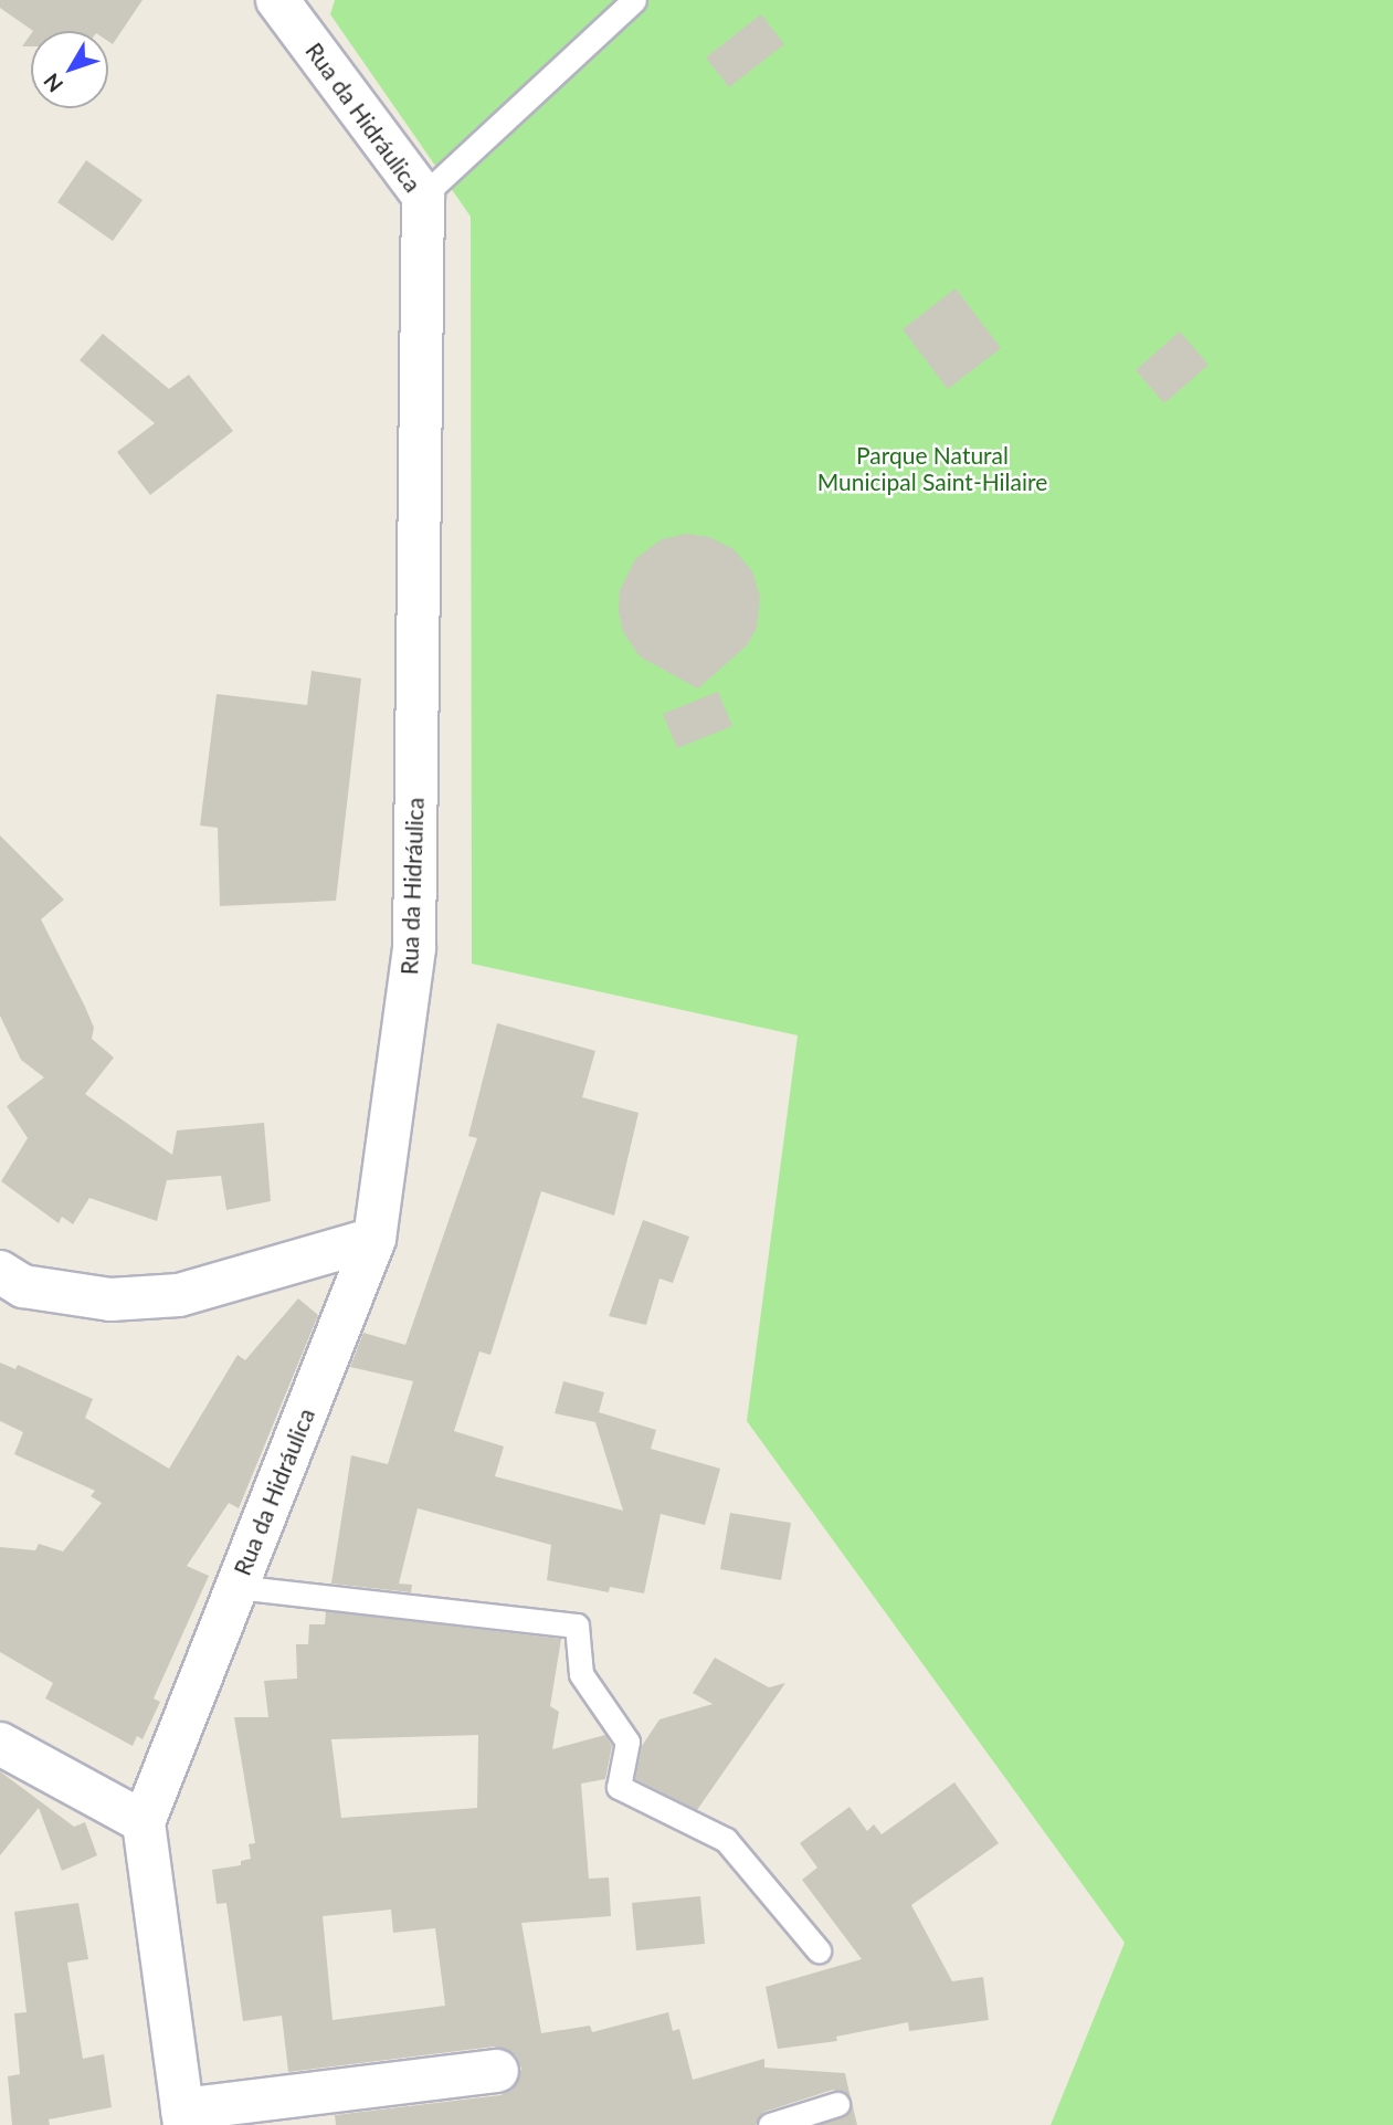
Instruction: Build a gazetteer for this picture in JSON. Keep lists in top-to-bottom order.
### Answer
{
  "streets": {
    "street": ["Rua da Hidráulica"]
  },
  "parks": ["Parque Natural Municipal Saint-Hilaire"],
  "north": "bottom left"
}
